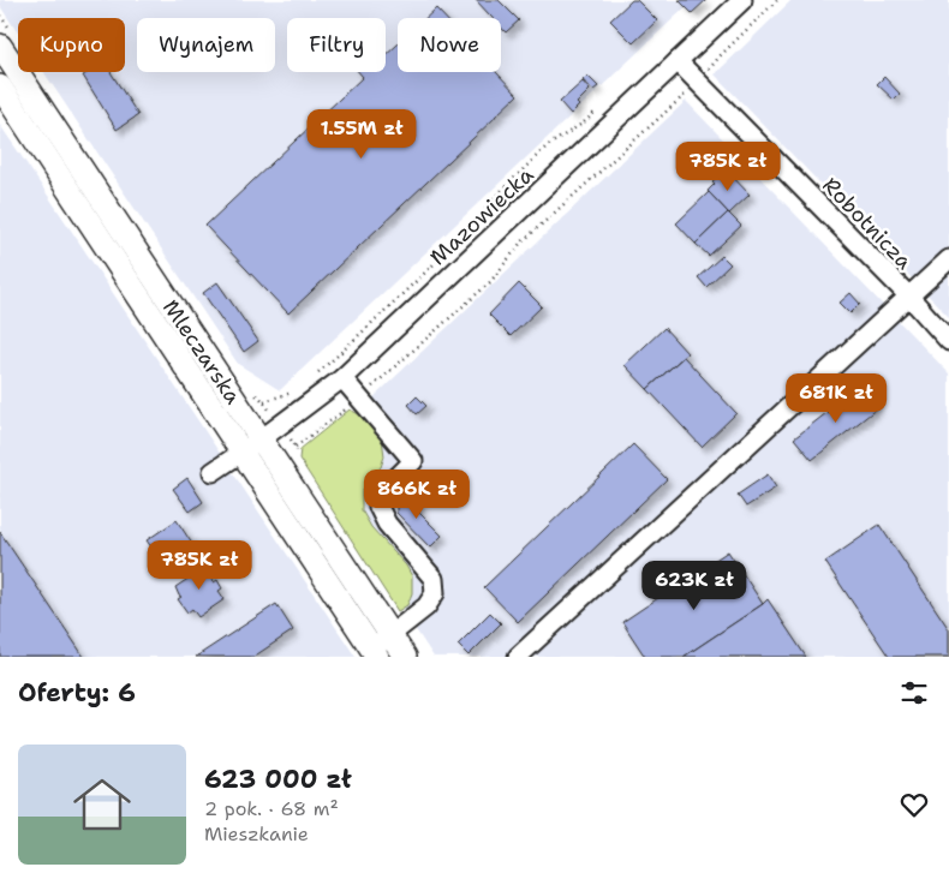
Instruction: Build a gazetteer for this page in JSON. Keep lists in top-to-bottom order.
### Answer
{
  "streets": {
    "main road": ["Mleczarska"],
    "street": ["Mazowiecka", "Robotnicza"]
  },
  "crossings": [
    ["Mazowiecka", "Robotnicza"],
    ["Mazowiecka", "Mleczarska"]
  ],
  "page": {
    "chip": [
      "Kupno",
      "Wynajem",
      "Filtry",
      "Nowe"
    ],
    "price": [
      "1.55M zł",
      "785K zł",
      "681K zł",
      "866K zł",
      "785K zł",
      "623K zł"
    ],
    "heading": "Oferty: 6",
    "list": [
      {
        "name": "623 000 zł",
        "note": "2 pok. · 68 m² · Mieszkanie"
      }
    ]
  }
}
